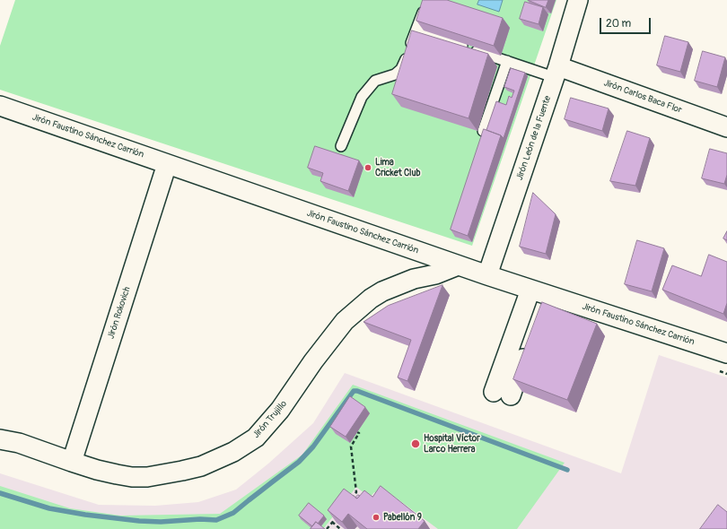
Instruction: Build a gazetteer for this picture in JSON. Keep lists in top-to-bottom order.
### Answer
{
  "streets": {
    "street": [
      "Jirón Carlos Baca Flor",
      "Jirón Faustino Sánchez Carrión",
      "Jirón León de la Fuente",
      "Jirón Rokovich",
      "Jirón Trujillo"
    ]
  },
  "crossings": [
    ["Jirón Carlos Baca Flor", "Jirón León de la Fuente"],
    ["Jirón Faustino Sánchez Carrión", "Jirón León de la Fuente"],
    ["Jirón Faustino Sánchez Carrión", "Jirón Rokovich"],
    ["Jirón Faustino Sánchez Carrión", "Jirón Trujillo"],
    ["Jirón Rokovich", "Jirón Trujillo"]
  ],
  "places": ["Lima Cricket Club", "Hospital Víctor Larco Herrera", "Pabellón 9"],
  "scale_bar": "20 m"
}
